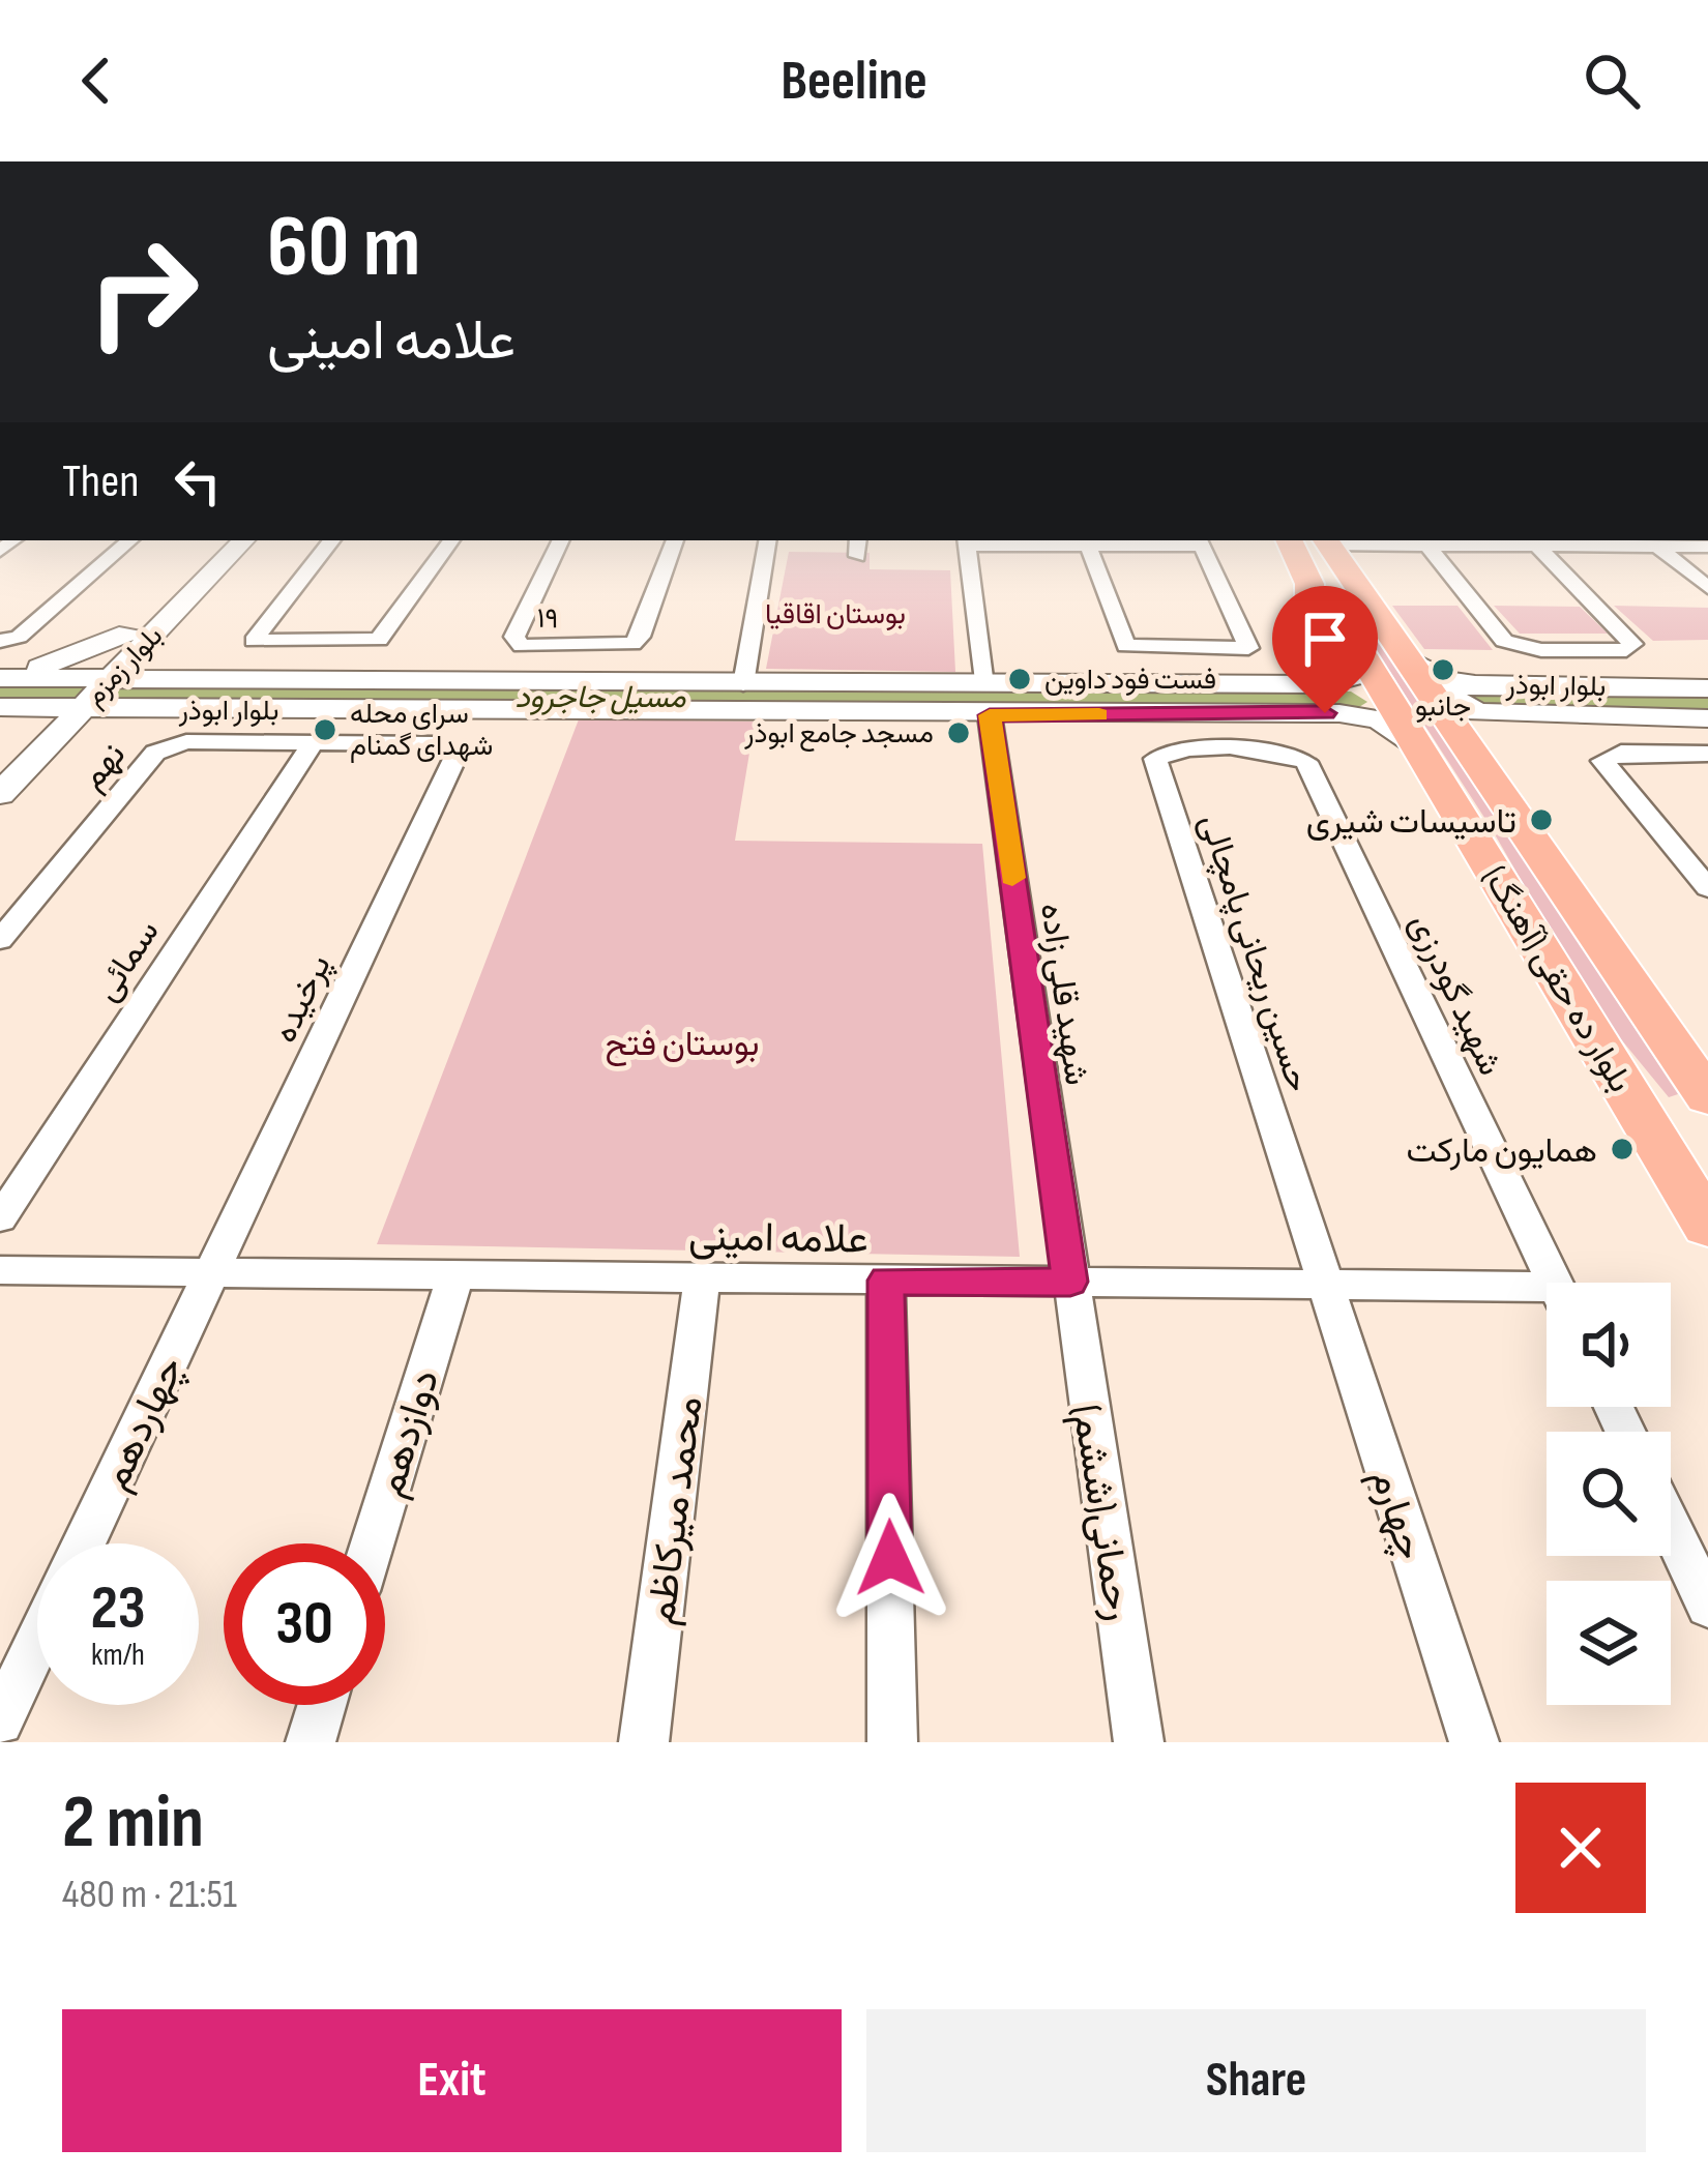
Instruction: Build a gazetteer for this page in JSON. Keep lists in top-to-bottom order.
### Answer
{
  "streets": {
    "main road": ["بلوار زمزم", "بلوار ابوذر", "بلوار ده حقی (آهنگ)"],
    "street": [
      "۱۹",
      "نهم",
      "حسین ریحانی پامچالی",
      "سمائی",
      "شهید قلی زاده",
      "شهید گودرزی",
      "پرخیده",
      "علامه امینی",
      "چهاردهم",
      "دوازدهم",
      "محمد میرکاظم",
      "رحمانی(ششم)",
      "چهارم"
    ]
  },
  "crossings": [
    ["بلوار زمزم", "بلوار ابوذر"],
    ["بلوار ابوذر", "بلوار ده حقی (آهنگ)"],
    ["بلوار ابوذر", "شهید قلی زاده"],
    ["نهم", "سمائی"],
    ["نهم", "پرخیده"],
    ["حسین ریحانی پامچالی", "شهید گودرزی"],
    ["حسین ریحانی پامچالی", "علامه امینی"],
    ["حسین ریحانی پامچالی", "چهارم"],
    ["شهید قلی زاده", "علامه امینی"],
    ["شهید قلی زاده", "رحمانی(ششم)"],
    ["پرخیده", "علامه امینی"],
    ["پرخیده", "چهاردهم"],
    ["علامه امینی", "چهاردهم"],
    ["علامه امینی", "دوازدهم"],
    ["علامه امینی", "محمد میرکاظم"],
    ["علامه امینی", "رحمانی(ششم)"],
    ["علامه امینی", "چهارم"]
  ],
  "water": ["مسیل جاجرود"],
  "parks": ["بوستان اقاقیا", "بوستان فتح"],
  "places": [
    "جانبو",
    "فست فود داوین",
    "سرای محله شهدای گمنام",
    "مسجد جامع ابوذر",
    "تاسیسات شیری",
    "همایون مارکت"
  ],
  "page": {
    "header": "Beeline",
    "turn": ["60 m", "علامه امینی"],
    "then": "Then",
    "speed": "23 km/h",
    "limit": "30",
    "heading": ["2 min", "480 m · 21:51"],
    "buttons": ["Exit", "Share"]
  }
}
